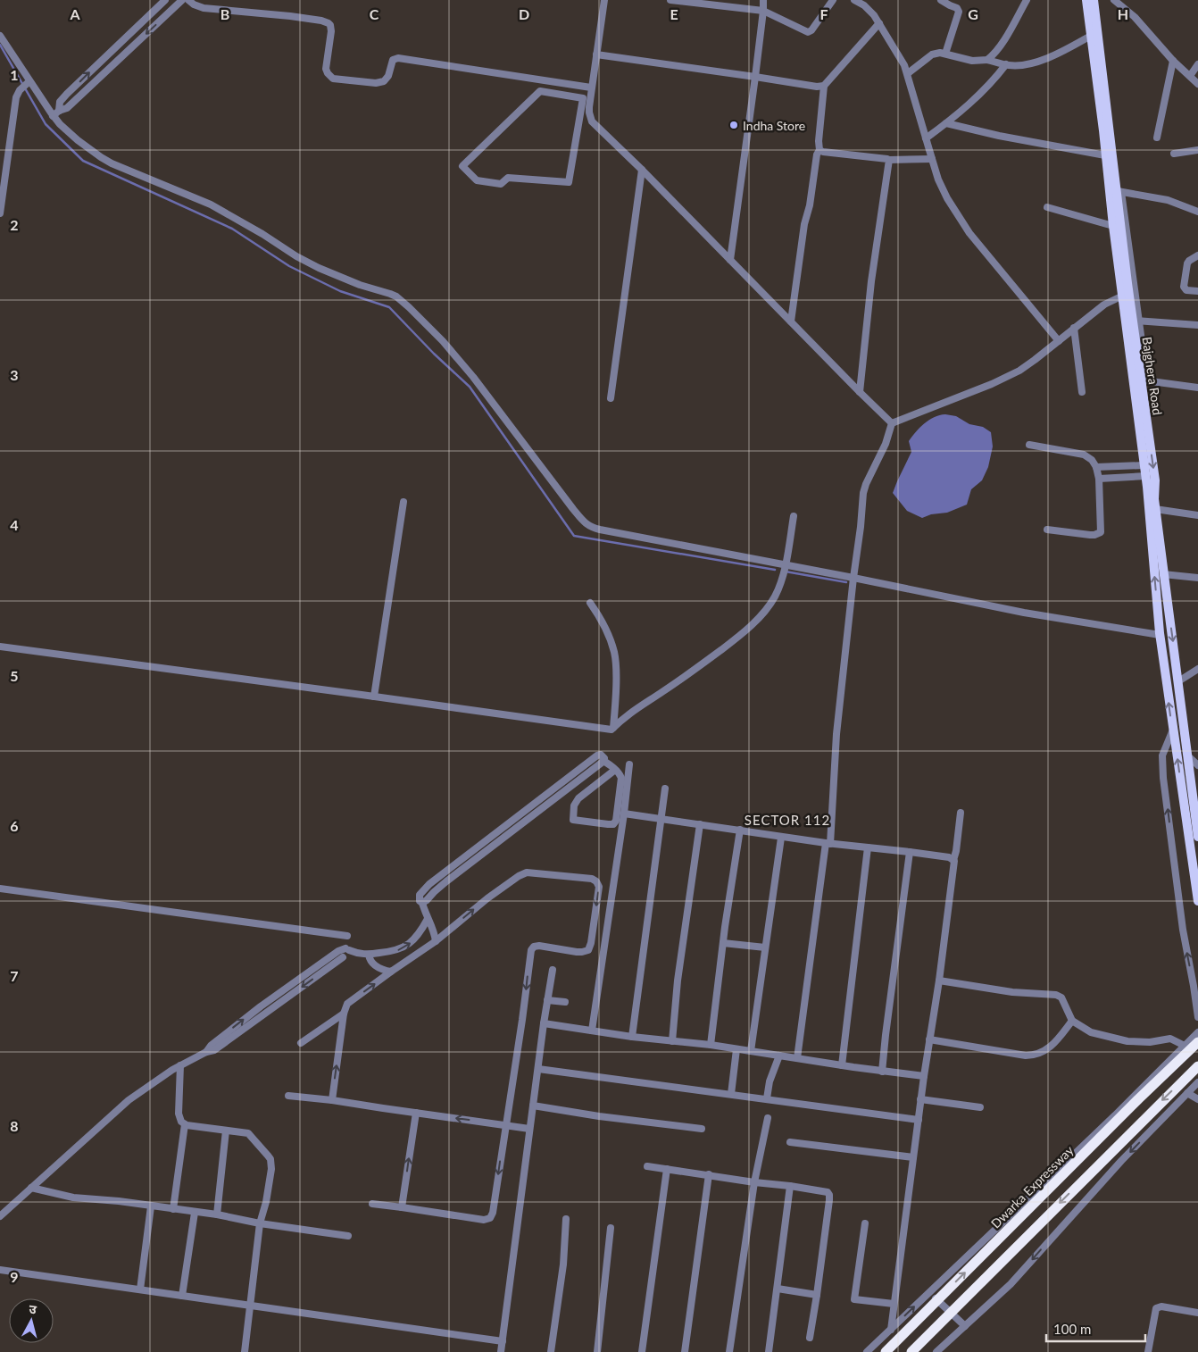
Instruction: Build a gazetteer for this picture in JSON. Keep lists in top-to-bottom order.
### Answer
{
  "streets": {
    "highway": ["Dwarka Expressway"],
    "main road": ["Bajghera Road"]
  },
  "districts": ["SECTOR 112"],
  "places": ["Indha Store"],
  "scale_bar": "100 m",
  "north": "top",
  "grid": {
    "columns": [
      "A",
      "B",
      "C",
      "D",
      "E",
      "F",
      "G",
      "H"
    ],
    "rows": [
      "1",
      "2",
      "3",
      "4",
      "5",
      "6",
      "7",
      "8",
      "9"
    ]
  }
}
